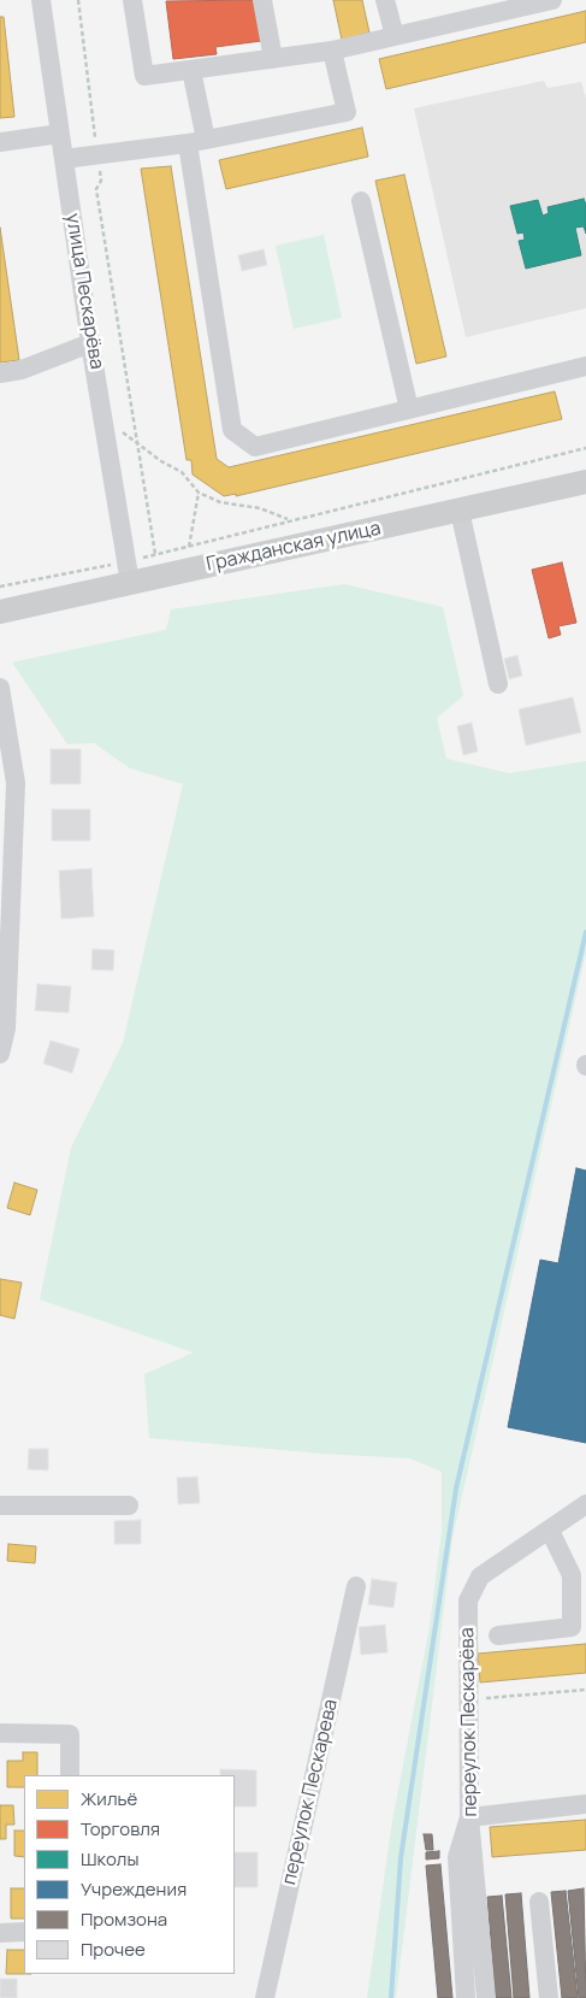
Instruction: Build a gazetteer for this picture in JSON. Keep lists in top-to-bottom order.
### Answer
{
  "streets": {
    "main road": ["Гражданская улица"],
    "street": ["улица Пескарёва", "переулок Пескарёва", "переулок Пескарева"]
  },
  "crossings": [
    ["улица Пескарёва", "Гражданская улица"]
  ],
  "legend": [
    "Жильё",
    "Торговля",
    "Школы",
    "Учреждения",
    "Промзона",
    "Прочее"
  ]
}
